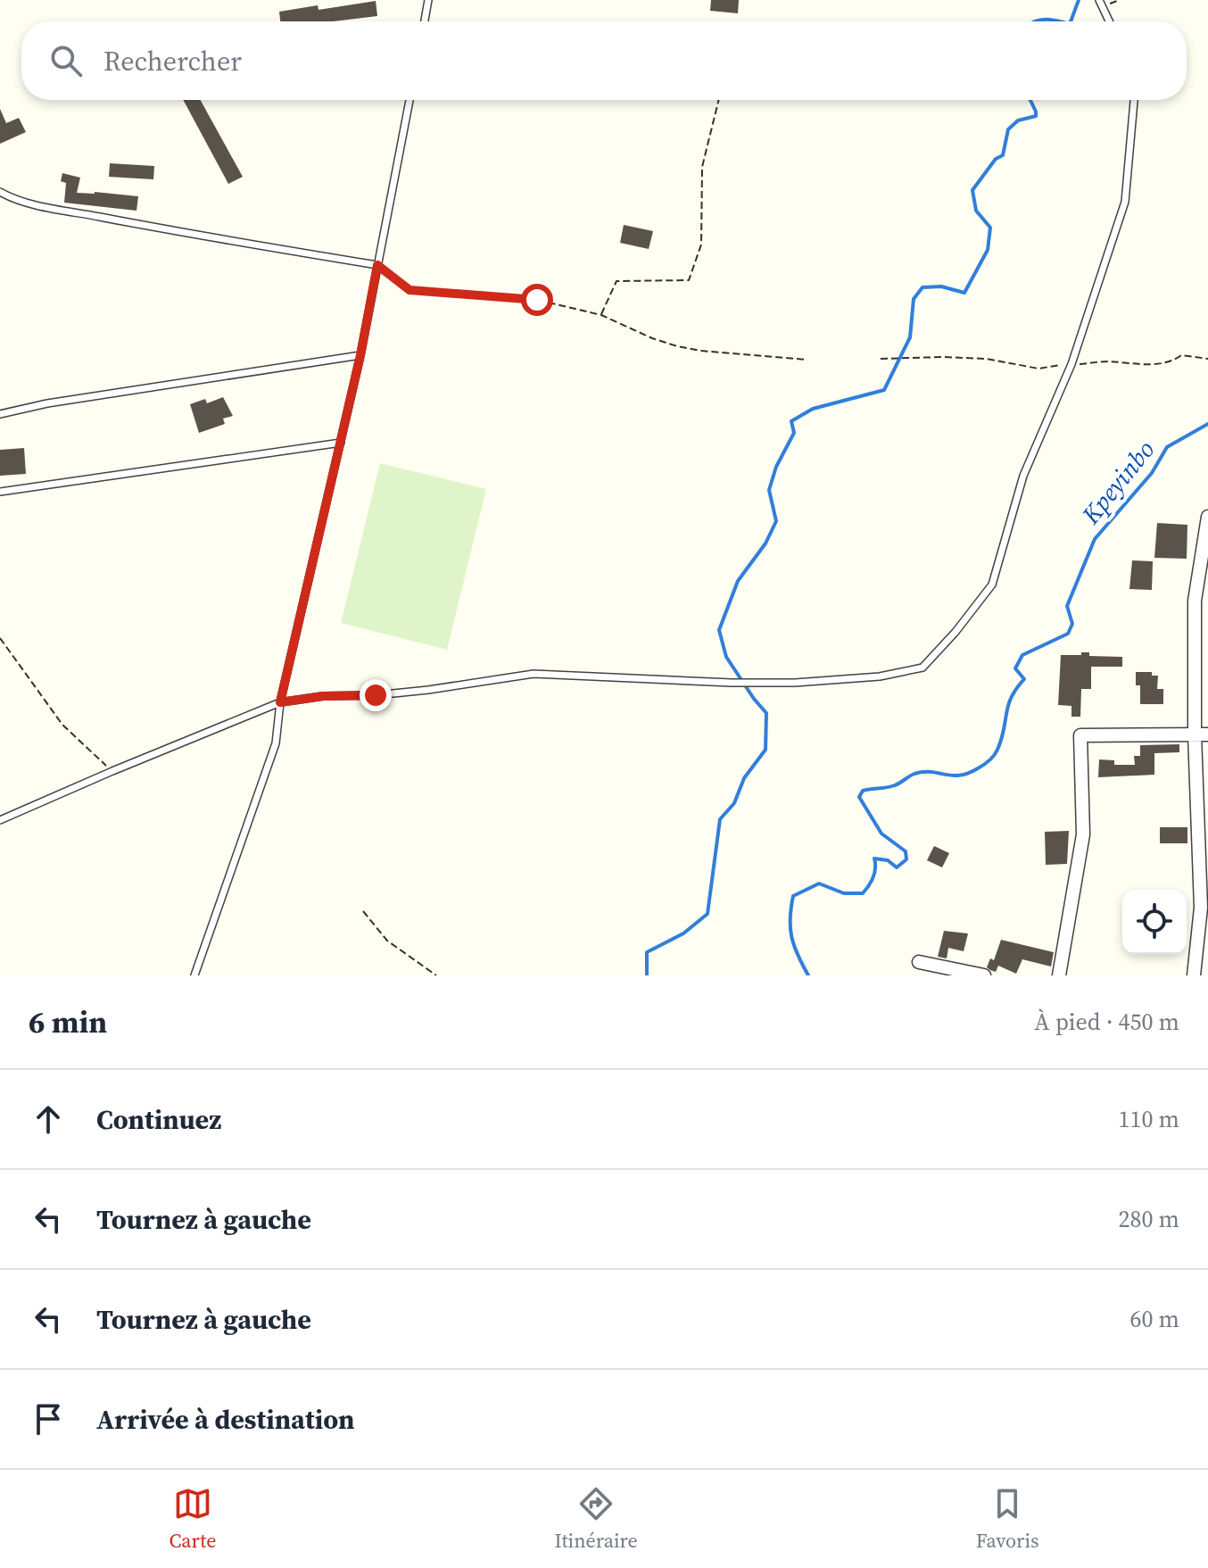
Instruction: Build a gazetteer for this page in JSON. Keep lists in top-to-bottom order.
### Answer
{
  "water": ["Kpeyinbo"],
  "page": {
    "search": "Rechercher",
    "heading": ["6 min", "À pied · 450 m"],
    "list": [
      ["Continuez", "110 m"],
      ["Tournez à gauche", "280 m"],
      ["Tournez à gauche", "60 m"],
      "Arrivée à destination"
    ],
    "nav": ["Carte", "Itinéraire", "Favoris"]
  }
}
